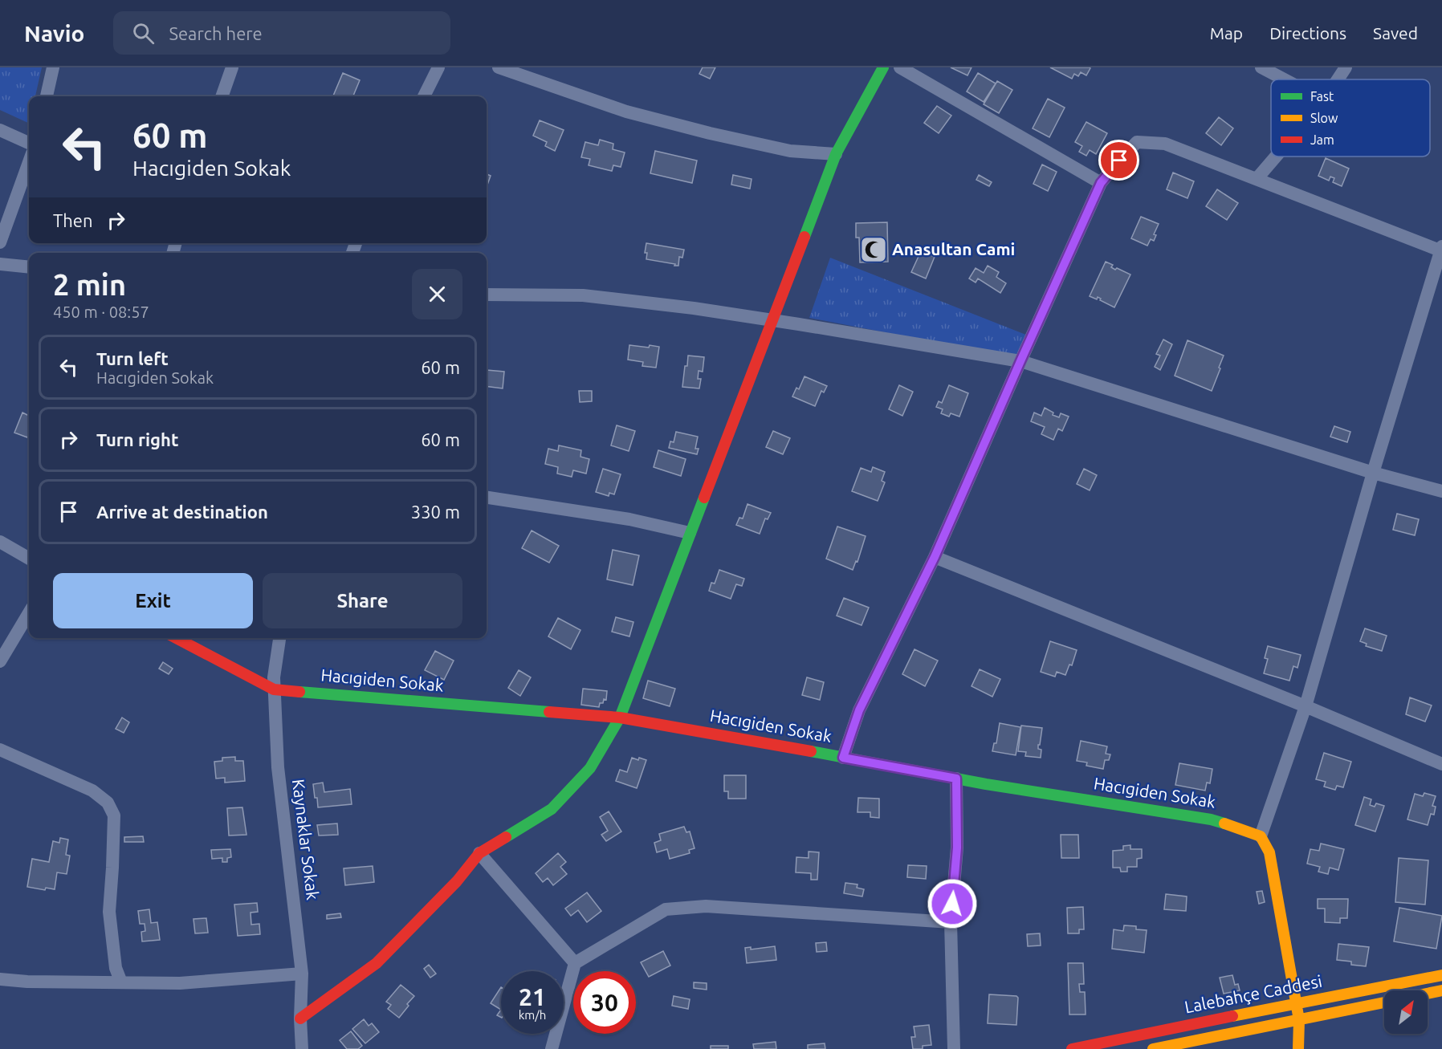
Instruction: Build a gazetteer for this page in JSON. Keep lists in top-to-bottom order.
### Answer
{
  "streets": {
    "street": ["Hacıgiden Sokak", "Kaynaklar Sokak", "Lalebahçe Caddesi"]
  },
  "crossings": [
    ["Hacıgiden Sokak", "Kaynaklar Sokak"]
  ],
  "places": {
    "mosque": ["Anasultan Cami"]
  },
  "legend": ["Fast", "Slow", "Jam"],
  "north": "top right",
  "page": {
    "header": "Navio",
    "search": "Search here",
    "nav": ["Map", "Directions", "Saved"],
    "turn": ["60 m", "Hacıgiden Sokak"],
    "then": "Then",
    "heading": ["2 min", "450 m · 08:57"],
    "list": [
      {
        "name": "Turn left",
        "note": "Hacıgiden Sokak",
        "value": "60 m"
      },
      {
        "name": "Turn right",
        "value": "60 m"
      },
      {
        "name": "Arrive at destination",
        "value": "330 m"
      }
    ],
    "buttons": ["Exit", "Share"],
    "speed": "21 km/h",
    "limit": "30"
  }
}
